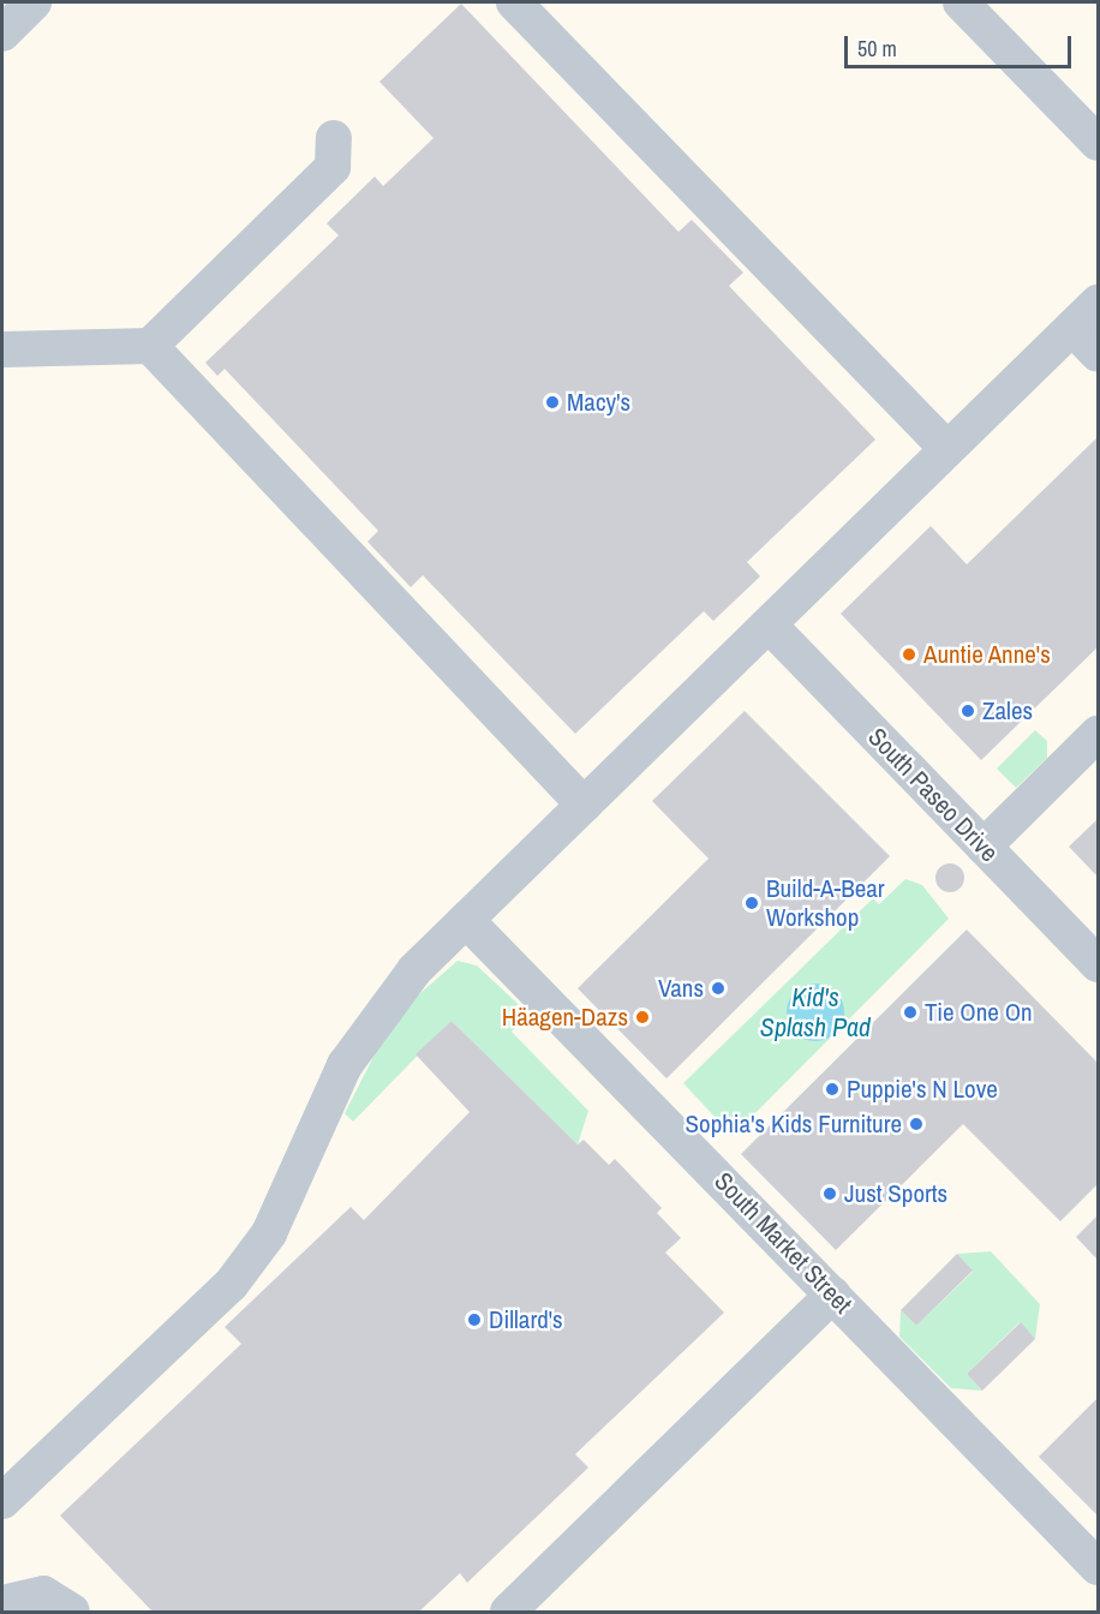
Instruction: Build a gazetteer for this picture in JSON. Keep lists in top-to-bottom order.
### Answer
{
  "streets": {
    "lane": ["South Paseo Drive", "South Market Street"]
  },
  "water": ["Kid's Splash Pad"],
  "places": [
    "Macy's",
    "Auntie Anne's",
    "Zales",
    "Build-A-Bear Workshop",
    "Vans",
    "Tie One On",
    "Häagen-Dazs",
    "Puppie's N Love",
    "Sophia's Kids Furniture",
    "Just Sports",
    "Dillard's"
  ],
  "scale_bar": "50 m"
}
